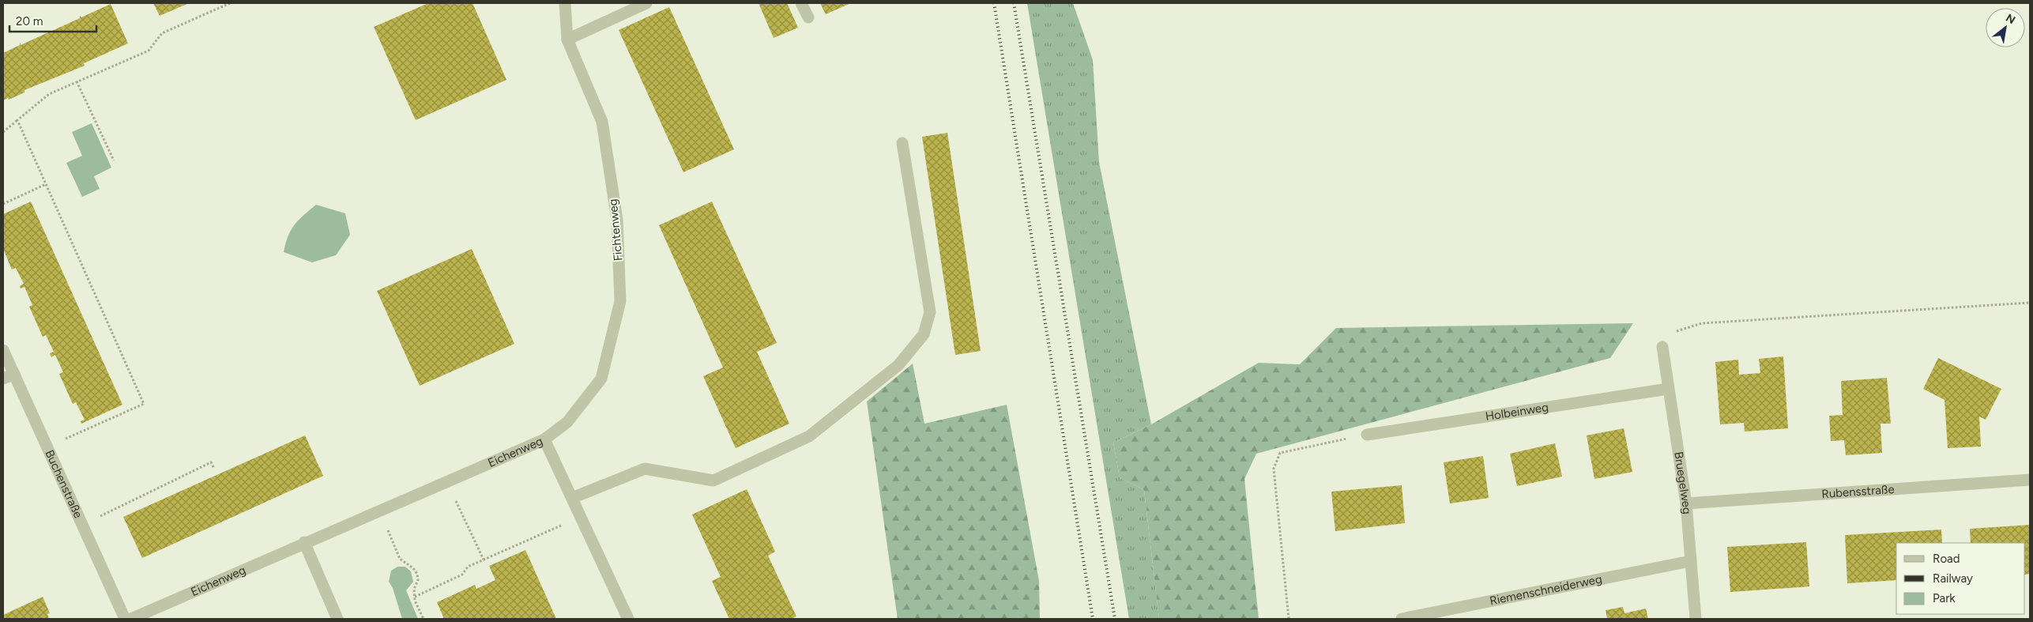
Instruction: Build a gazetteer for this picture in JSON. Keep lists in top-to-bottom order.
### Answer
{
  "streets": {
    "street": [
      "Fichtenweg",
      "Holbeinweg",
      "Eichenweg",
      "Bruegelweg",
      "Buchenstraße",
      "Rubensstraße",
      "Riemenschneiderweg"
    ]
  },
  "crossings": [
    ["Fichtenweg", "Eichenweg"],
    ["Holbeinweg", "Bruegelweg"],
    ["Bruegelweg", "Rubensstraße"],
    ["Bruegelweg", "Riemenschneiderweg"]
  ],
  "legend": ["Road", "Railway", "Park"],
  "scale_bar": "20 m",
  "north": "top right"
}
